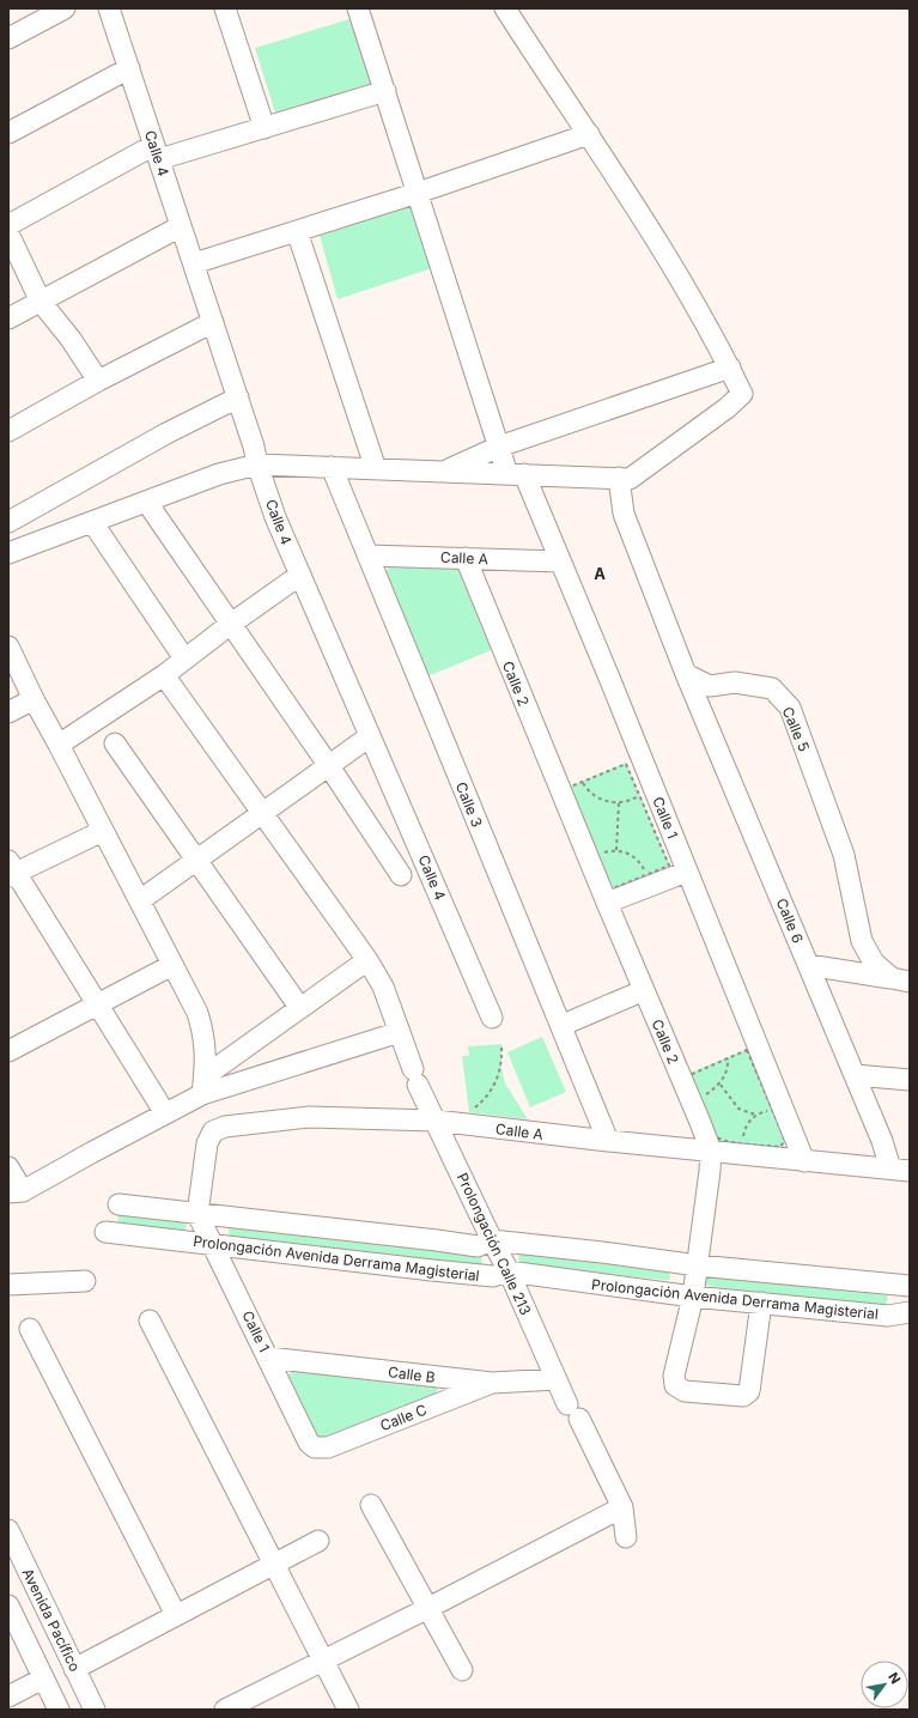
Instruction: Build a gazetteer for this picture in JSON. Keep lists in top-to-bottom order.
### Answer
{
  "streets": {
    "street": [
      "Calle 4",
      "Calle A",
      "Calle 2",
      "Calle 5",
      "Calle 3",
      "Calle 1",
      "Calle 6",
      "Prolongación Calle 213",
      "Prolongación Avenida Derrama Magisterial",
      "Calle B",
      "Calle C",
      "Avenida Pacífico"
    ]
  },
  "crossings": [
    ["Calle A", "Calle 2"],
    ["Calle A", "Calle 3"],
    ["Calle A", "Calle 1"],
    ["Calle A", "Calle 6"],
    ["Calle A", "Prolongación Calle 213"],
    ["Calle A", "Prolongación Avenida Derrama Magisterial"],
    ["Calle 2", "Prolongación Avenida Derrama Magisterial"],
    ["Calle 5", "Calle 6"],
    ["Calle 1", "Prolongación Avenida Derrama Magisterial"],
    ["Calle 1", "Calle B"],
    ["Calle 1", "Calle C"],
    ["Prolongación Calle 213", "Prolongación Avenida Derrama Magisterial"],
    ["Prolongación Calle 213", "Calle B"],
    ["Calle B", "Calle C"]
  ],
  "districts": ["A"],
  "north": "top right"
}
